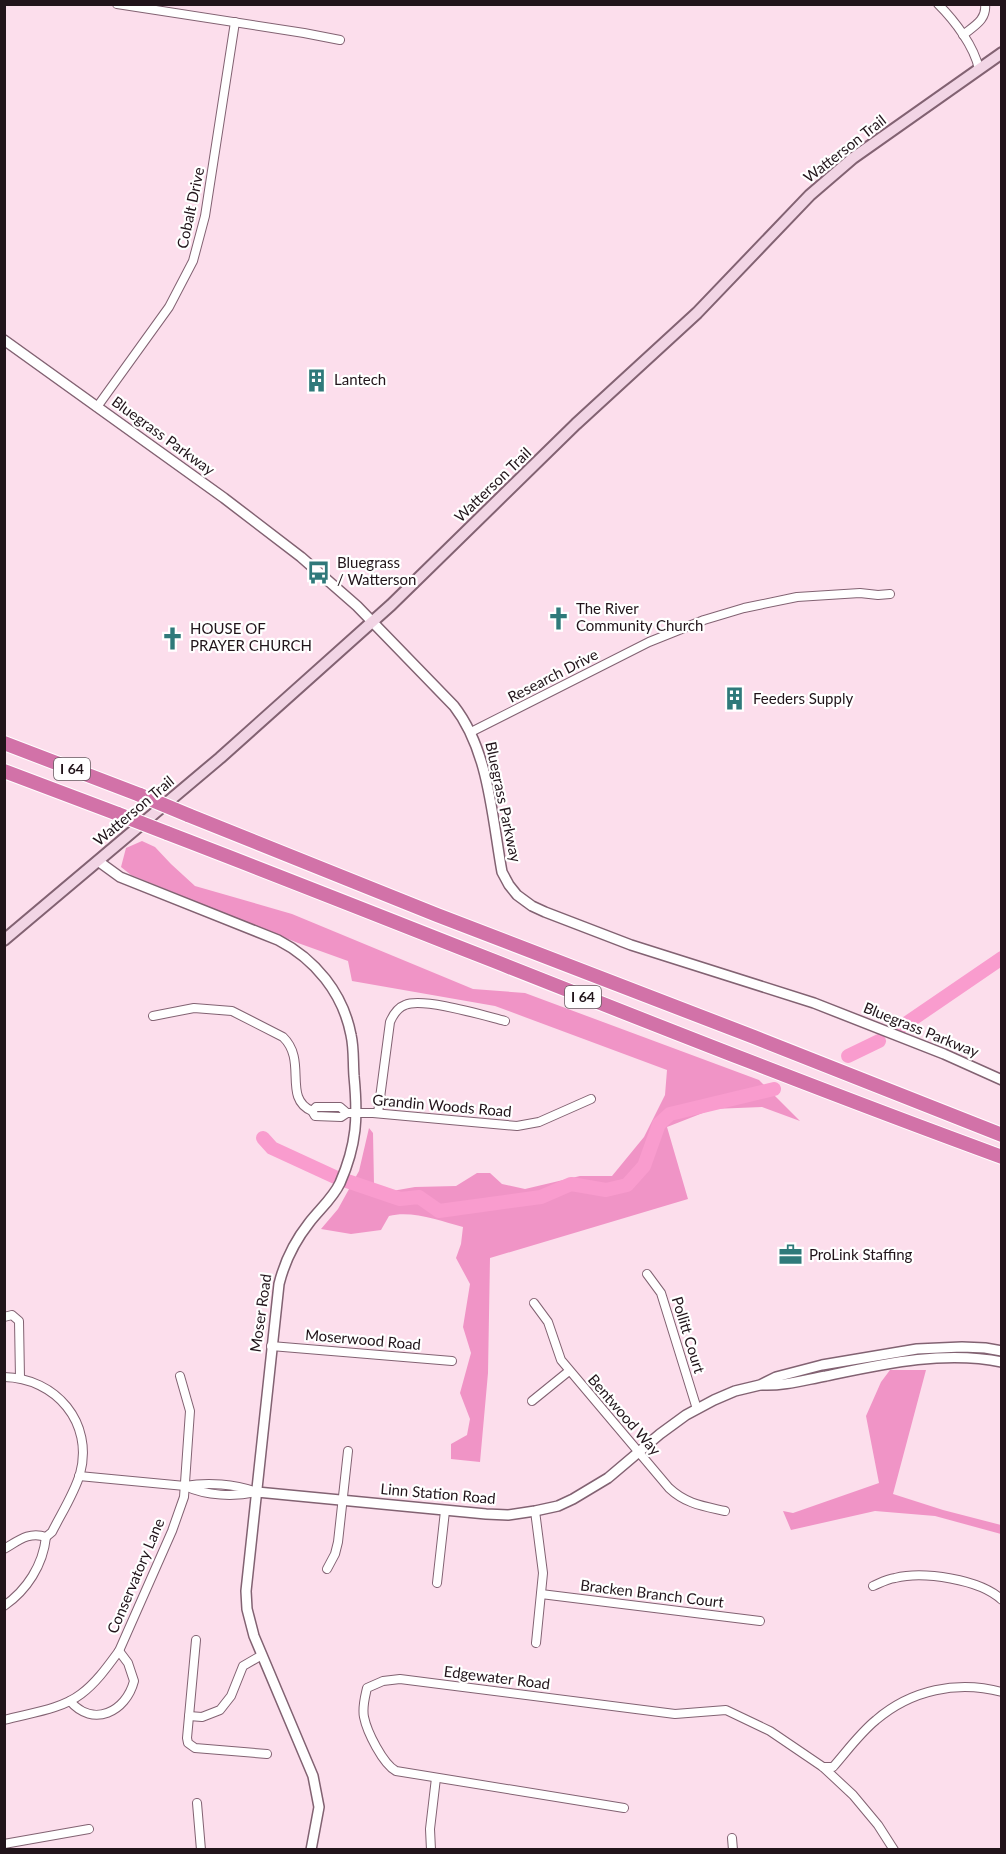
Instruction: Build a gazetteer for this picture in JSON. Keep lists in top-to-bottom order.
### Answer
{
  "streets": {
    "highway": ["I 64"],
    "main road": ["Watterson Trail"],
    "street": [
      "Cobalt Drive",
      "Bluegrass Parkway",
      "Research Drive",
      "Grandin Woods Road",
      "Moser Road",
      "Pollitt Court",
      "Moserwood Road",
      "Bentwood Way",
      "Linn Station Road",
      "Conservatory Lane",
      "Bracken Branch Court",
      "Edgewater Road"
    ]
  },
  "crossings": [
    ["Watterson Trail", "Bluegrass Parkway"],
    ["Watterson Trail", "Moser Road"],
    ["Cobalt Drive", "Bluegrass Parkway"],
    ["Bluegrass Parkway", "Research Drive"],
    ["Grandin Woods Road", "Moser Road"],
    ["Moser Road", "Moserwood Road"],
    ["Moser Road", "Linn Station Road"],
    ["Pollitt Court", "Linn Station Road"],
    ["Bentwood Way", "Linn Station Road"],
    ["Linn Station Road", "Conservatory Lane"]
  ],
  "places": {
    "building": ["Lantech", "Feeders Supply"],
    "bus stop": ["Bluegrass / Watterson"],
    "church": ["The River Community Church", "HOUSE OF PRAYER CHURCH"],
    "office": ["ProLink Staffing"]
  }
}
